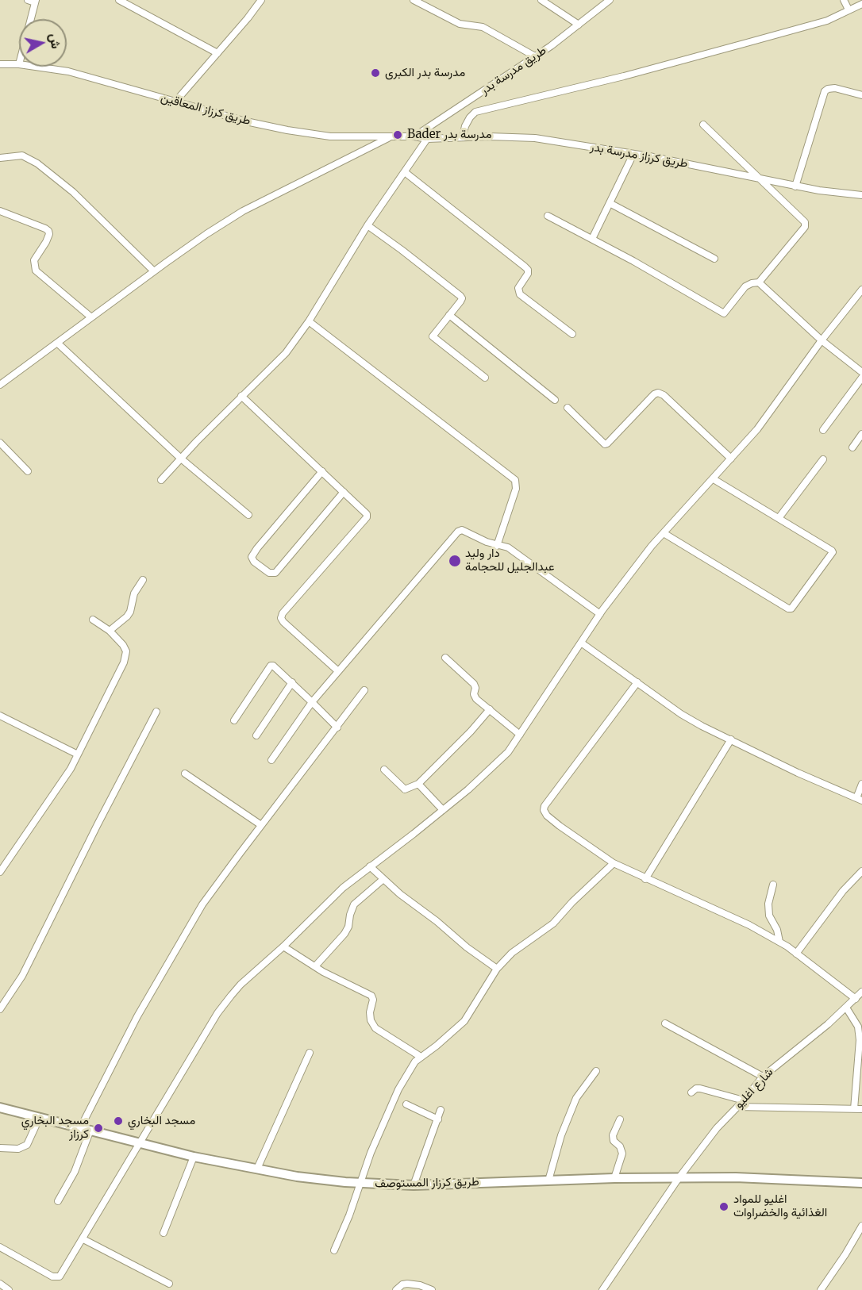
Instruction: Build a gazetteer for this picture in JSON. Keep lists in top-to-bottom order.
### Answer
{
  "streets": {
    "main road": ["طريق كرزاز المستوصف"],
    "street": [
      "طريق مدرسة بدر",
      "طريق كرزاز المعاقين",
      "طريق كرزاز مدرسة بدر",
      "شارع اغليو"
    ]
  },
  "crossings": [
    ["طريق مدرسة بدر", "طريق كرزاز المعاقين"],
    ["طريق مدرسة بدر", "طريق كرزاز مدرسة بدر"],
    ["طريق كرزاز المعاقين", "طريق كرزاز مدرسة بدر"],
    ["شارع اغليو", "طريق كرزاز المستوصف"]
  ],
  "places": [
    "مدرسة بدر الكبرى",
    "Bader مدرسة بدر",
    "دار وليد عبدالجليل للحجامة",
    "مسجد البخاري",
    "مسجد البخاري كرزاز",
    "اغليو للمواد الغذائية والخضراوات"
  ],
  "north": "right"
}
